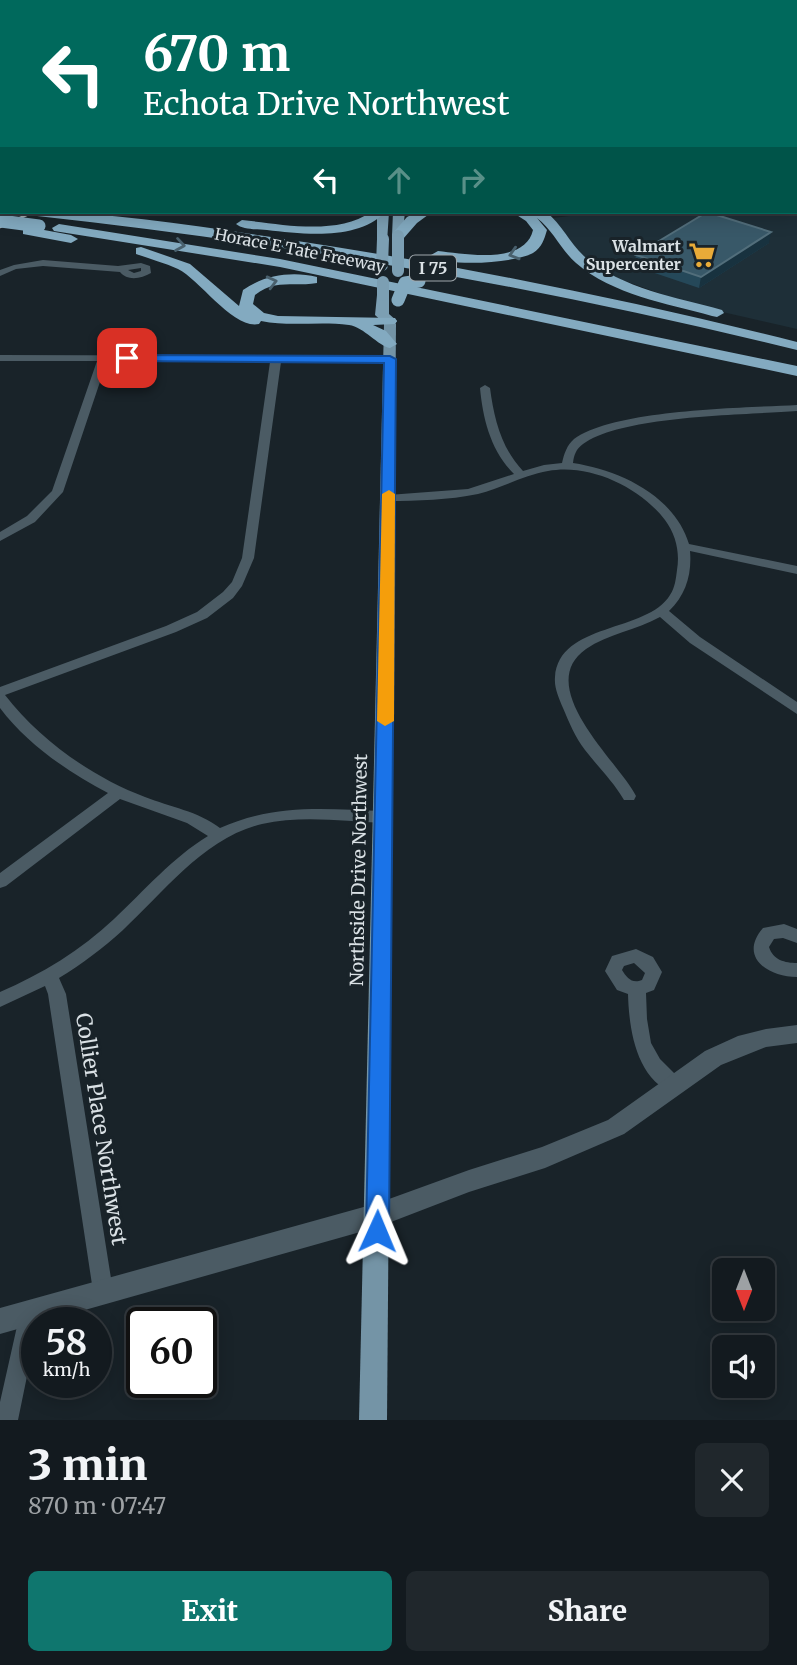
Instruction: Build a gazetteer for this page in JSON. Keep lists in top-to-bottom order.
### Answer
{
  "streets": {
    "highway": ["Horace E Tate Freeway", "I 75", "Northside Drive Northwest"],
    "street": ["Collier Place Northwest"]
  },
  "places": {
    "supermarket": ["Walmart Supercenter"]
  },
  "north": "bottom",
  "page": {
    "turn": ["670 m", "Echota Drive Northwest"],
    "speed": "58 km/h",
    "limit": "60",
    "heading": ["3 min", "870 m · 07:47"],
    "buttons": ["Exit", "Share"]
  }
}
